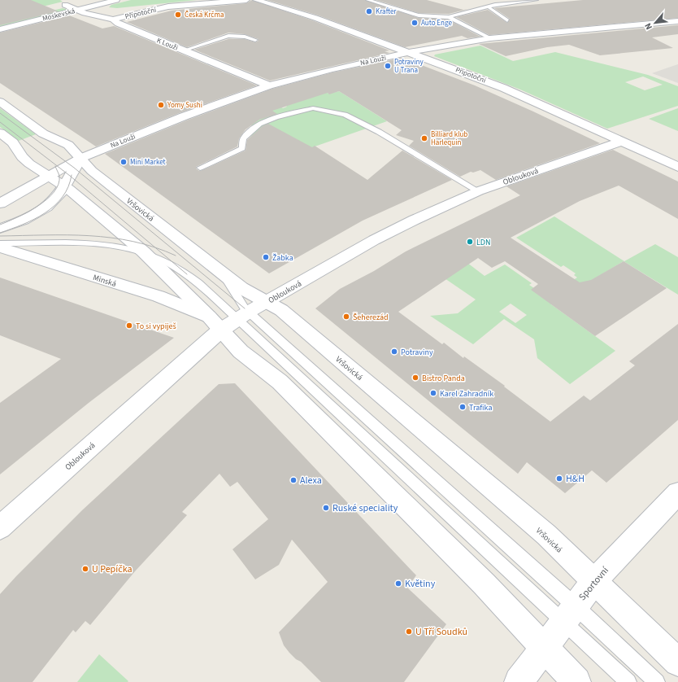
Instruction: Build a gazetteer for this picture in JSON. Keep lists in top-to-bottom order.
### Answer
{
  "streets": {
    "street": [
      "Přípotoční",
      "Moskevská",
      "K Louži",
      "Na Louži",
      "Oblouková",
      "Vršovická",
      "Minská",
      "Sportovní"
    ]
  },
  "crossings": [
    ["Přípotoční", "K Louži"],
    ["Přípotoční", "Na Louži"],
    ["Přípotoční", "Oblouková"],
    ["Moskevská", "K Louži"],
    ["K Louži", "Na Louži"],
    ["Na Louži", "Vršovická"],
    ["Oblouková", "Vršovická"],
    ["Oblouková", "Minská"],
    ["Vršovická", "Minská"],
    ["Vršovická", "Sportovní"]
  ],
  "places": [
    "Krafter",
    "Česká Krčma",
    "Auto Enge",
    "Potraviny U Trana",
    "Yomy Sushi",
    "Billiard klub Harlequin",
    "Mini Market",
    "LDN",
    "Žabka",
    "Šeherezád",
    "To si vypiješ",
    "Potraviny",
    "Bistro Panda",
    "Karel Zahradník",
    "Trafika",
    "H&H",
    "Alexa",
    "Ruské speciality",
    "U Pepíčka",
    "Květiny",
    "U Tří Soudků"
  ],
  "north": "bottom left"
}
